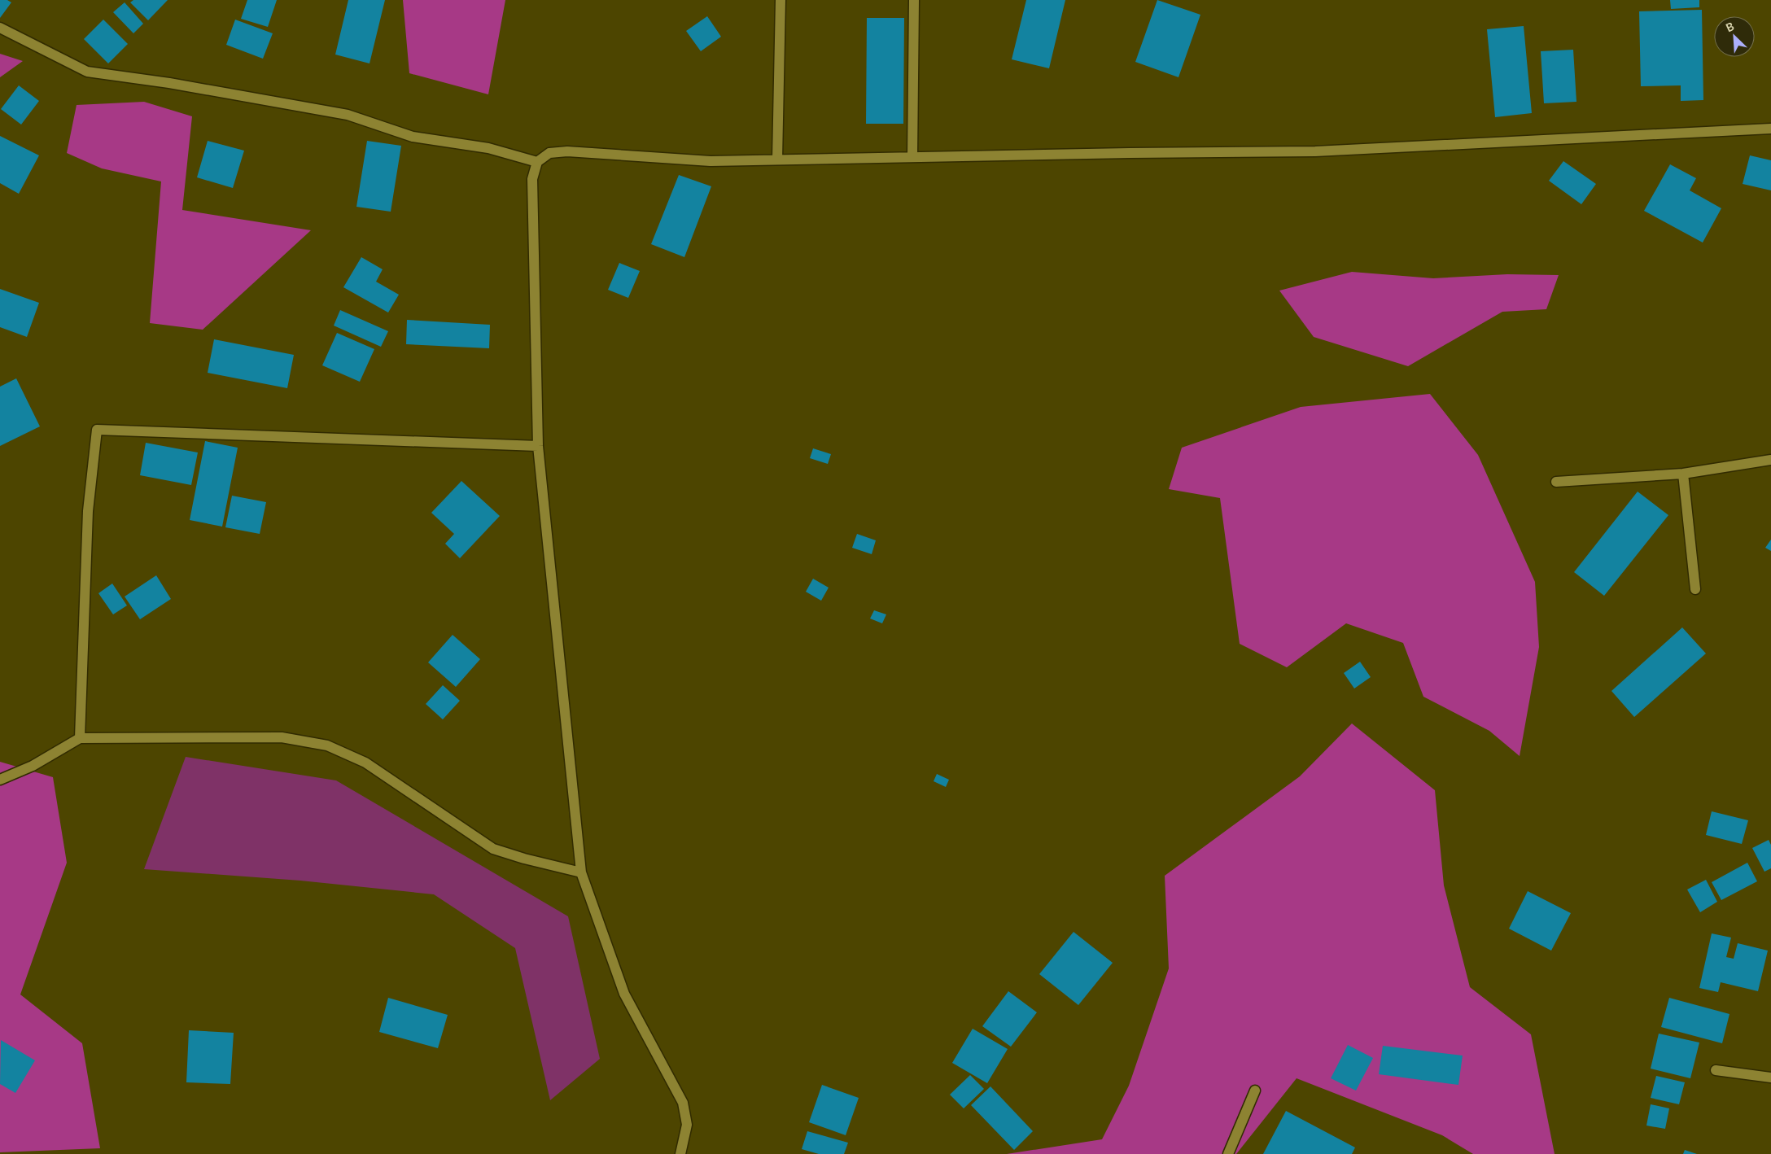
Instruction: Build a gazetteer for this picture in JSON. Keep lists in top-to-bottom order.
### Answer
{
  "north": "top left"
}
